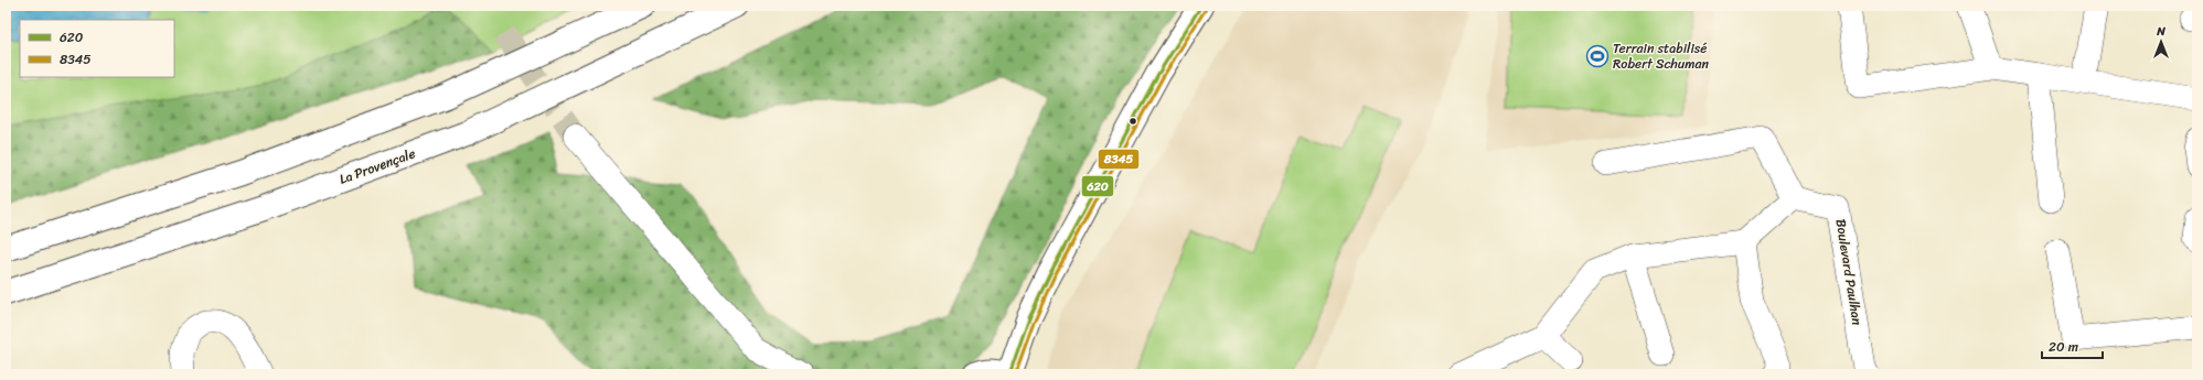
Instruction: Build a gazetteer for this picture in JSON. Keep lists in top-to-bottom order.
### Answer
{
  "streets": {
    "main road": ["La Provençale"],
    "street": ["Boulevard Paulhan"]
  },
  "places": {
    "sports": ["Terrain stabilisé Robert Schuman"]
  },
  "lines": ["transit line 620", "transit line 8345"],
  "legend": ["620", "8345"],
  "scale_bar": "20 m",
  "north": "top"
}
